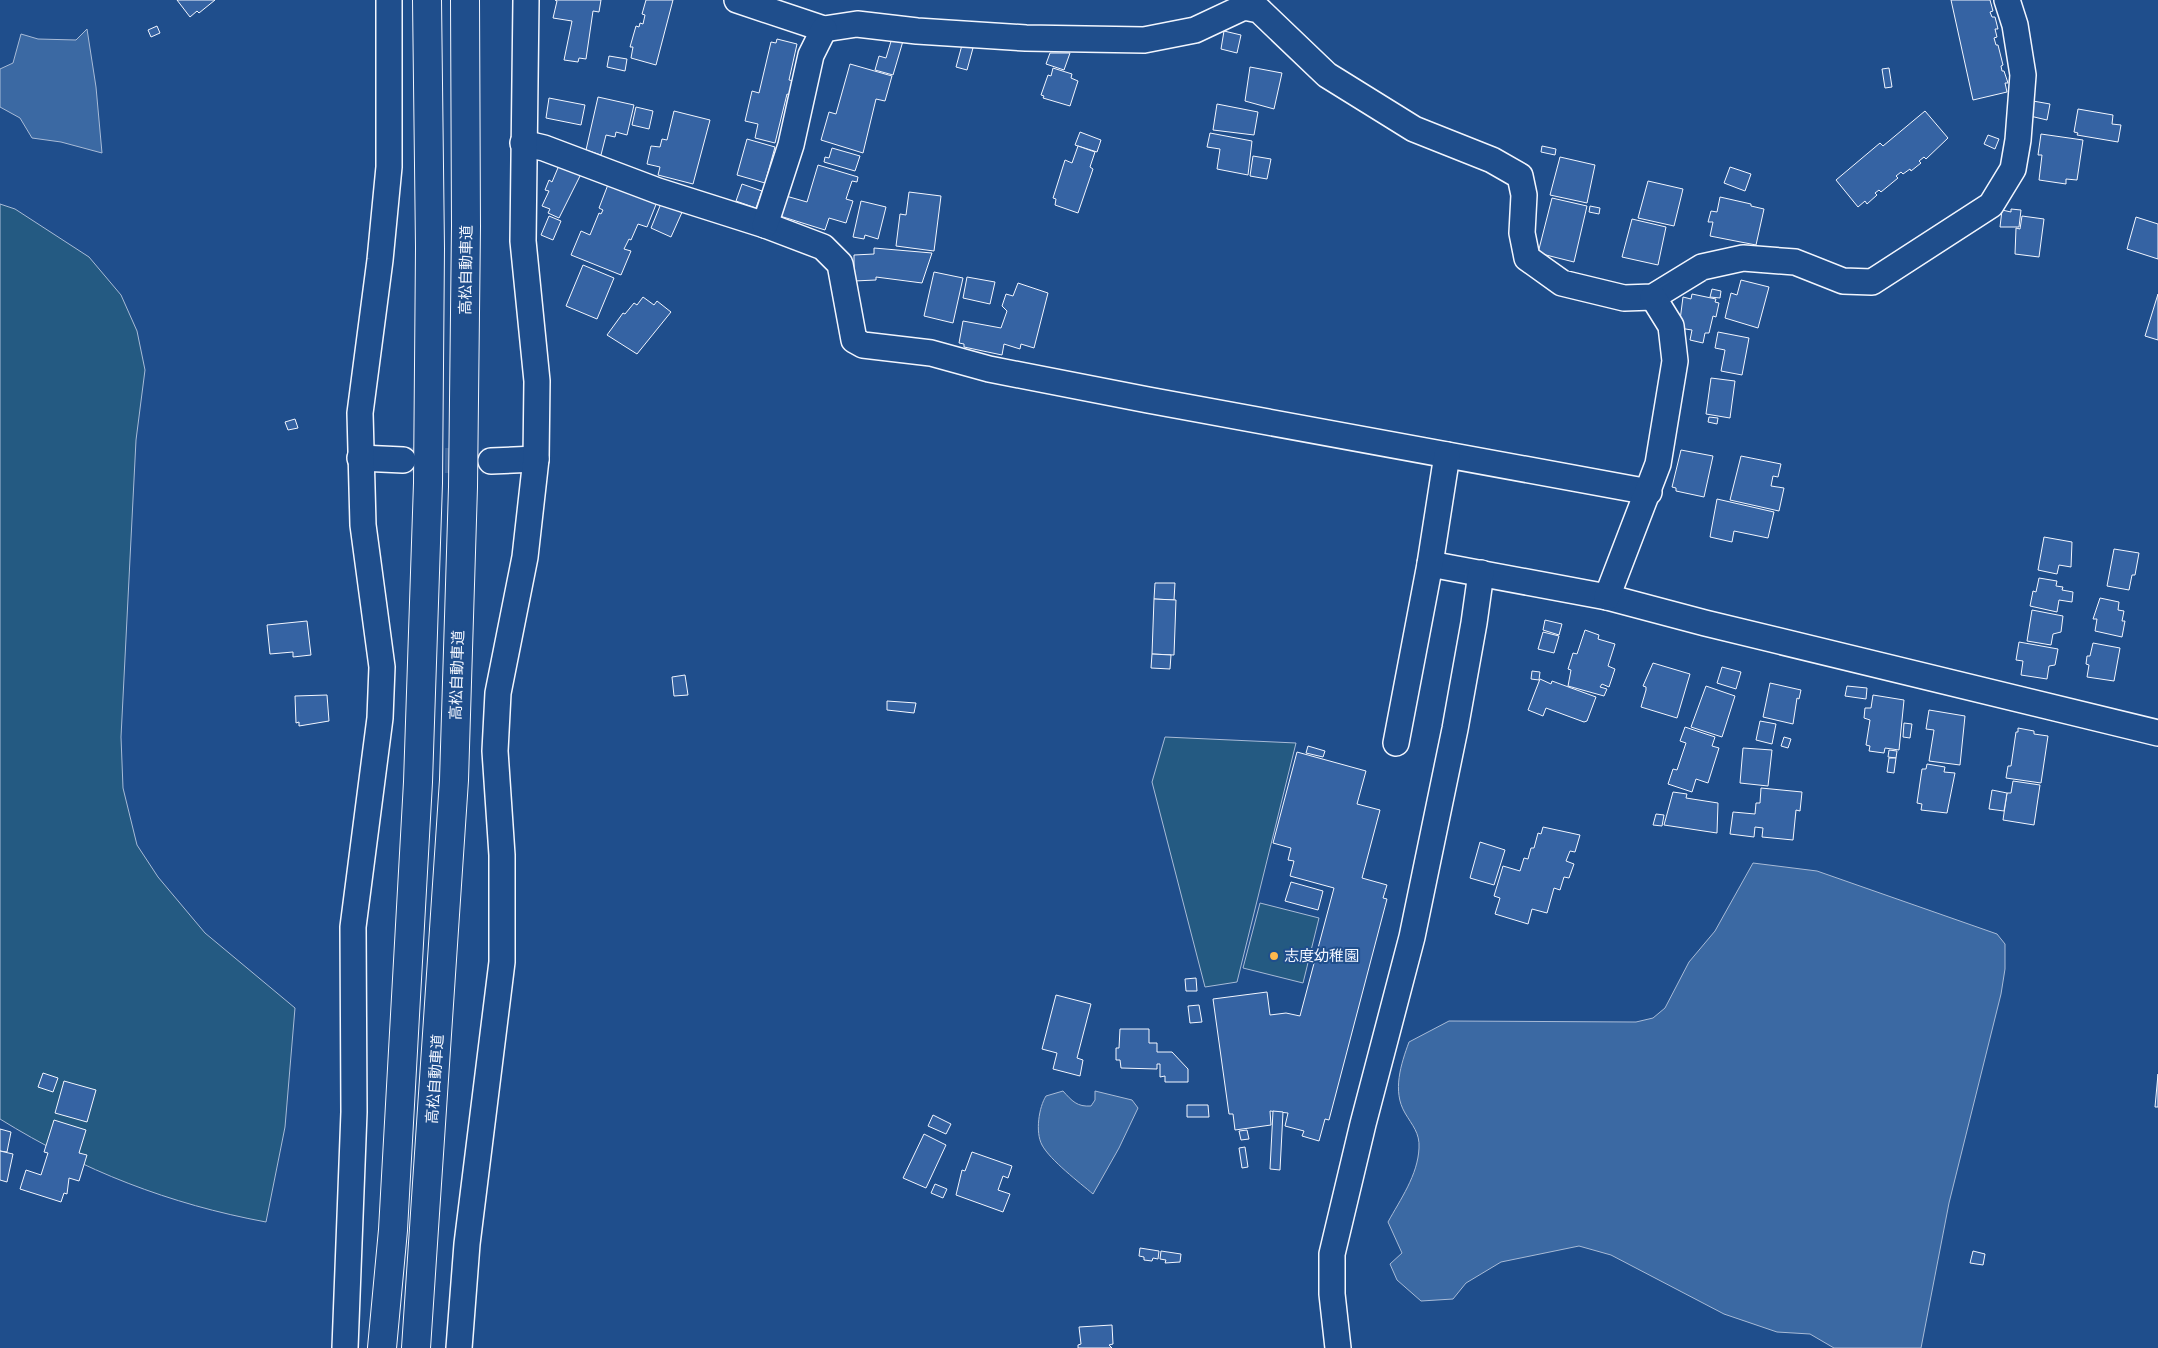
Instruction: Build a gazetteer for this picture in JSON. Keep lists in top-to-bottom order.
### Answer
{
  "streets": {
    "highway": ["高松自動車道"]
  },
  "places": ["志度幼稚園"]
}
